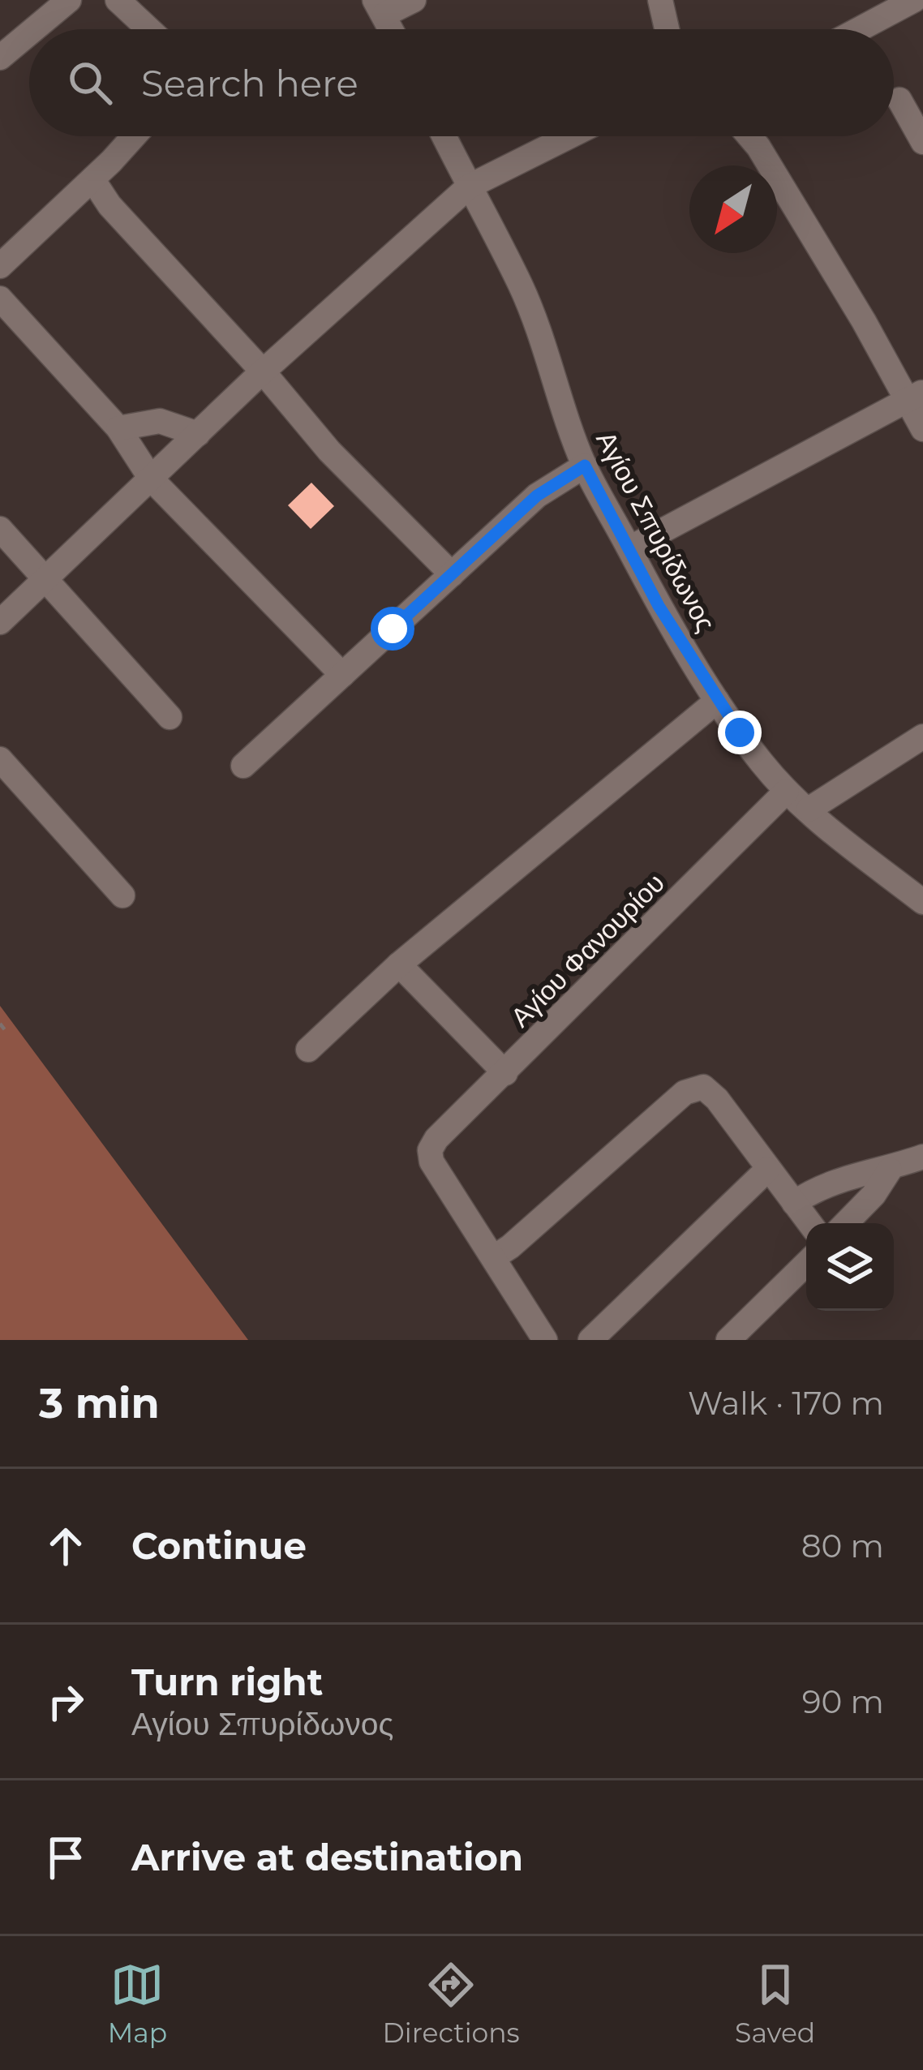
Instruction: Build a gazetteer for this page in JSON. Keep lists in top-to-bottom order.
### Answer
{
  "streets": {
    "street": ["Αγίου Σπυρίδωνος", "Αγίου Φανουρίου"]
  },
  "crossings": [
    ["Αγίου Σπυρίδωνος", "Αγίου Φανουρίου"]
  ],
  "north": "bottom left",
  "page": {
    "search": "Search here",
    "heading": ["3 min", "Walk · 170 m"],
    "list": [
      ["Continue", "80 m"],
      ["Turn right", "Αγίου Σπυρίδωνος", "90 m"],
      "Arrive at destination"
    ],
    "nav": ["Map", "Directions", "Saved"]
  }
}
